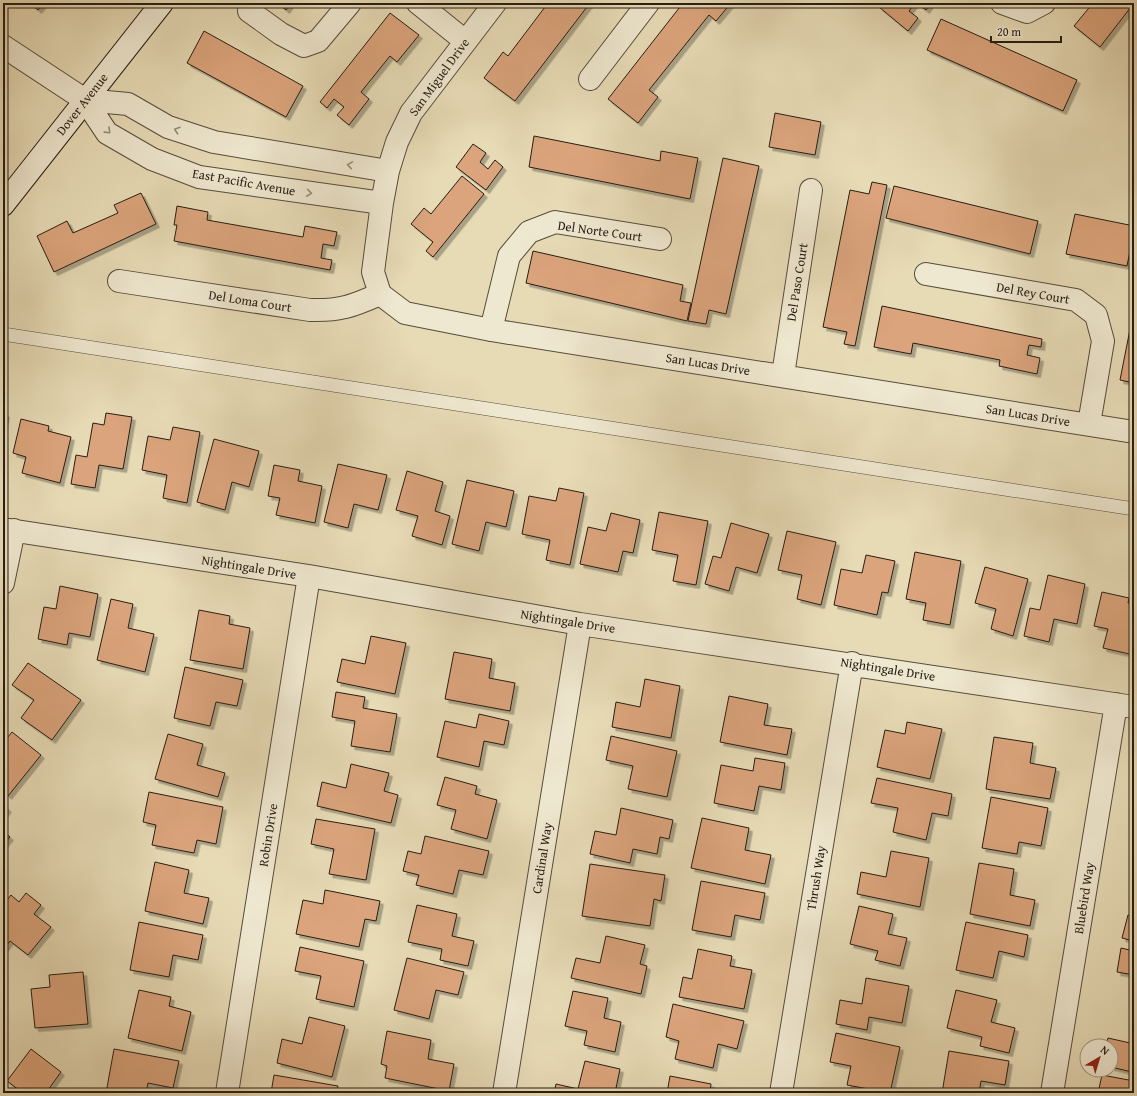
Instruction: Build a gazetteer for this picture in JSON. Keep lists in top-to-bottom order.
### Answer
{
  "streets": {
    "street": [
      "San Miguel Drive",
      "Dover Avenue",
      "East Pacific Avenue",
      "Del Norte Court",
      "Del Paso Court",
      "Del Rey Court",
      "Del Loma Court",
      "San Lucas Drive",
      "Nightingale Drive",
      "Robin Drive",
      "Cardinal Way",
      "Thrush Way",
      "Bluebird Way"
    ]
  },
  "crossings": [
    ["San Miguel Drive", "East Pacific Avenue"],
    ["Dover Avenue", "East Pacific Avenue"],
    ["Del Norte Court", "San Lucas Drive"],
    ["Del Paso Court", "San Lucas Drive"],
    ["Del Rey Court", "San Lucas Drive"],
    ["Del Loma Court", "San Lucas Drive"],
    ["Nightingale Drive", "Robin Drive"],
    ["Nightingale Drive", "Cardinal Way"],
    ["Nightingale Drive", "Thrush Way"],
    ["Nightingale Drive", "Bluebird Way"]
  ],
  "scale_bar": "20 m",
  "north": "top right"
}
